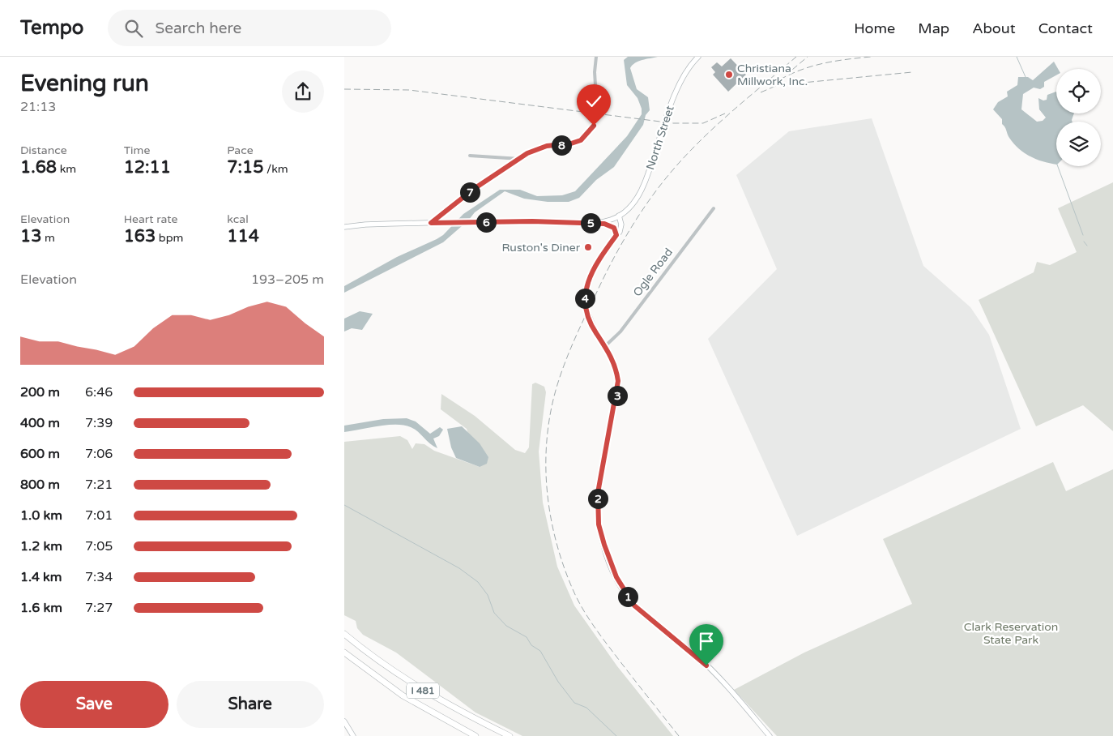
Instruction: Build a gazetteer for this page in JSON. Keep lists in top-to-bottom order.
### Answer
{
  "streets": {
    "highway": ["I 481"],
    "street": ["North Street", "Ogle Road"]
  },
  "parks": ["Clark Reservation State Park"],
  "places": ["Christiana Millwork, Inc.", "Ruston's Diner"],
  "page": {
    "header": "Tempo",
    "search": "Search here",
    "nav": [
      "Home",
      "Map",
      "About",
      "Contact"
    ],
    "heading": ["Evening run", "21:13"],
    "stats": [
      ["Distance", "1.68 km"],
      ["Time", "12:11"],
      ["Pace", "7:15 /km"],
      ["Elevation", "13 m"],
      ["Heart rate", "163 bpm"],
      ["kcal", "114"]
    ],
    "pins": [
      "8",
      "7",
      "6",
      "5",
      "4",
      "3",
      "2",
      "1"
    ],
    "chart": ["Elevation", "193–205 m"],
    "list": [
      {
        "name": "200 m",
        "note": "6:46"
      },
      {
        "name": "400 m",
        "note": "7:39"
      },
      {
        "name": "600 m",
        "note": "7:06"
      },
      {
        "name": "800 m",
        "note": "7:21"
      },
      {
        "name": "1.0 km",
        "note": "7:01"
      },
      {
        "name": "1.2 km",
        "note": "7:05"
      },
      {
        "name": "1.4 km",
        "note": "7:34"
      },
      {
        "name": "1.6 km",
        "note": "7:27"
      }
    ],
    "buttons": ["Save", "Share"]
  }
}
